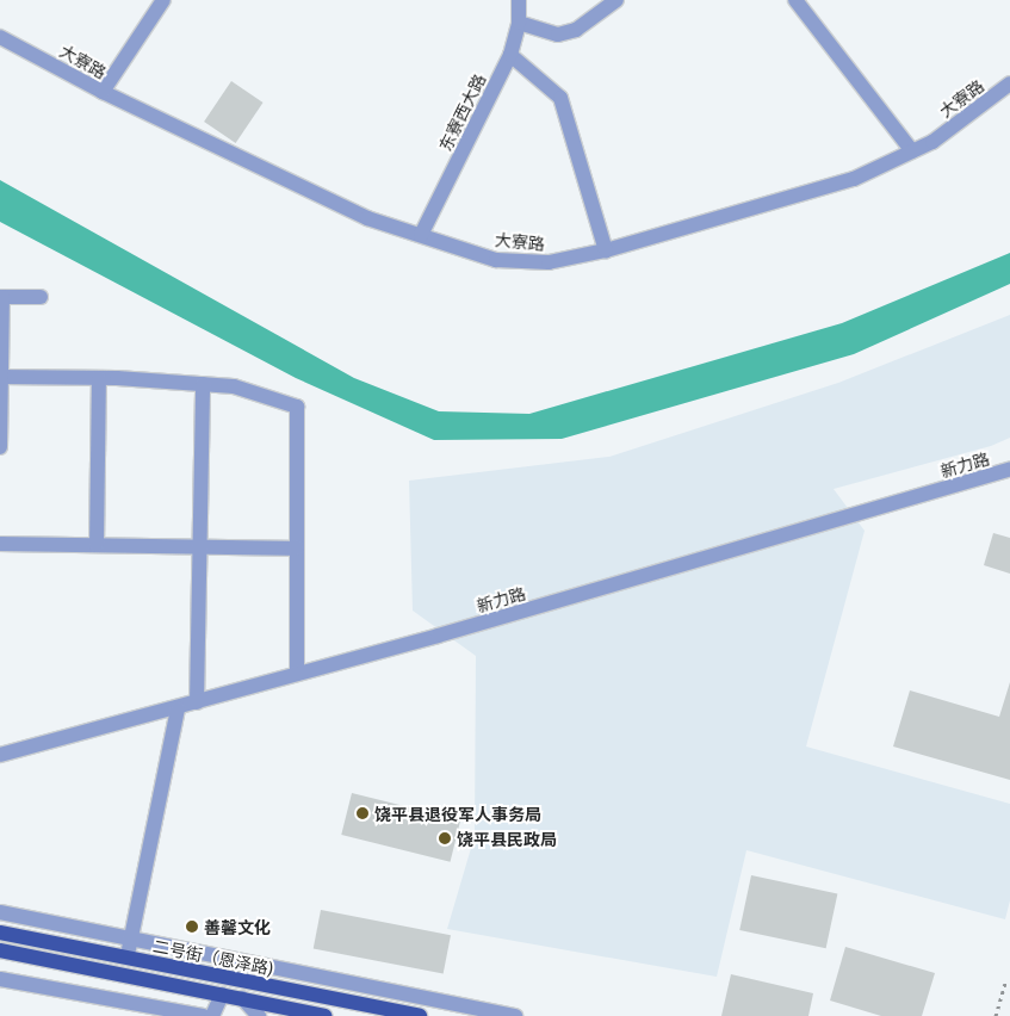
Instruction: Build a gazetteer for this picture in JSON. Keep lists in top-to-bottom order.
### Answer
{
  "streets": {
    "main road": ["二号街（恩泽路)"],
    "street": ["大寮路", "东寮西大路", "新力路"]
  },
  "crossings": [
    ["大寮路", "东寮西大路"]
  ],
  "places": ["饶平县退役军人事务局", "饶平县民政局", "善馨文化"]
}
